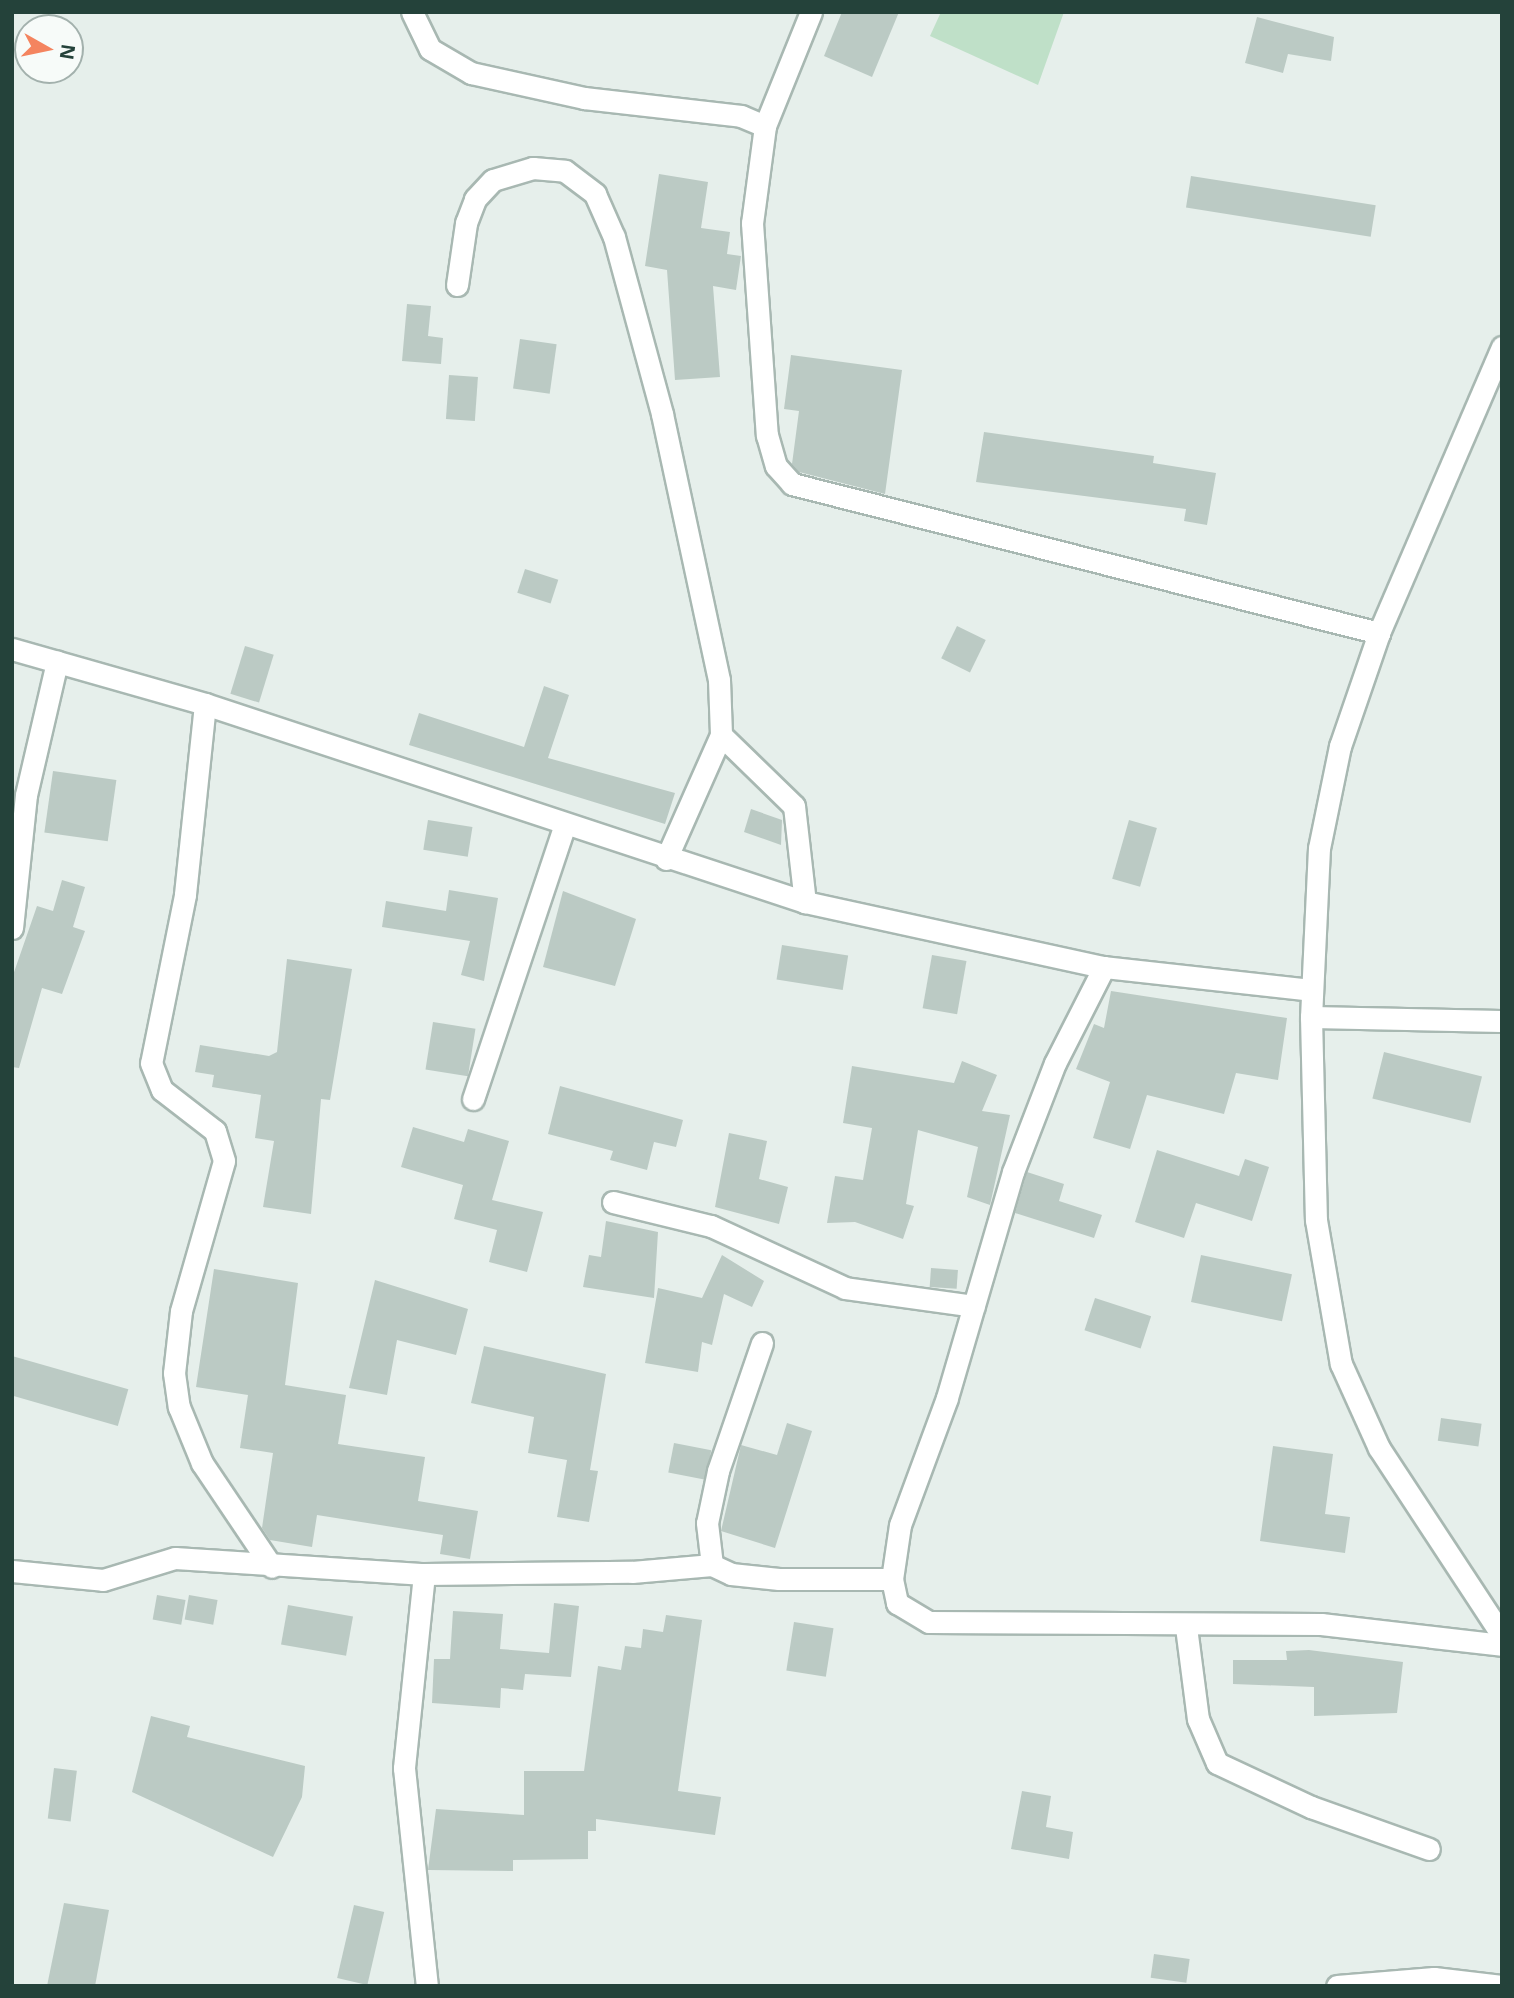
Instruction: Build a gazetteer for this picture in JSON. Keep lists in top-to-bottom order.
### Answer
{
  "north": "right"
}
